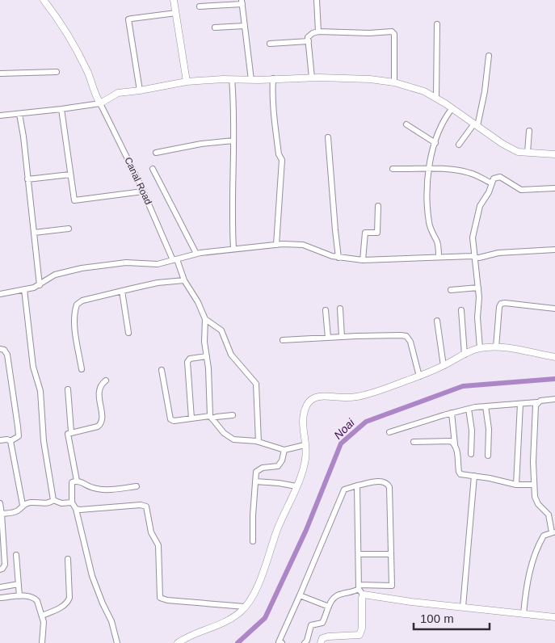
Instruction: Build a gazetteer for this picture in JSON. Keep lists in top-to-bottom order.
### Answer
{
  "streets": {
    "street": ["Canal Road"]
  },
  "water": ["Noai"],
  "scale_bar": "100 m"
}
